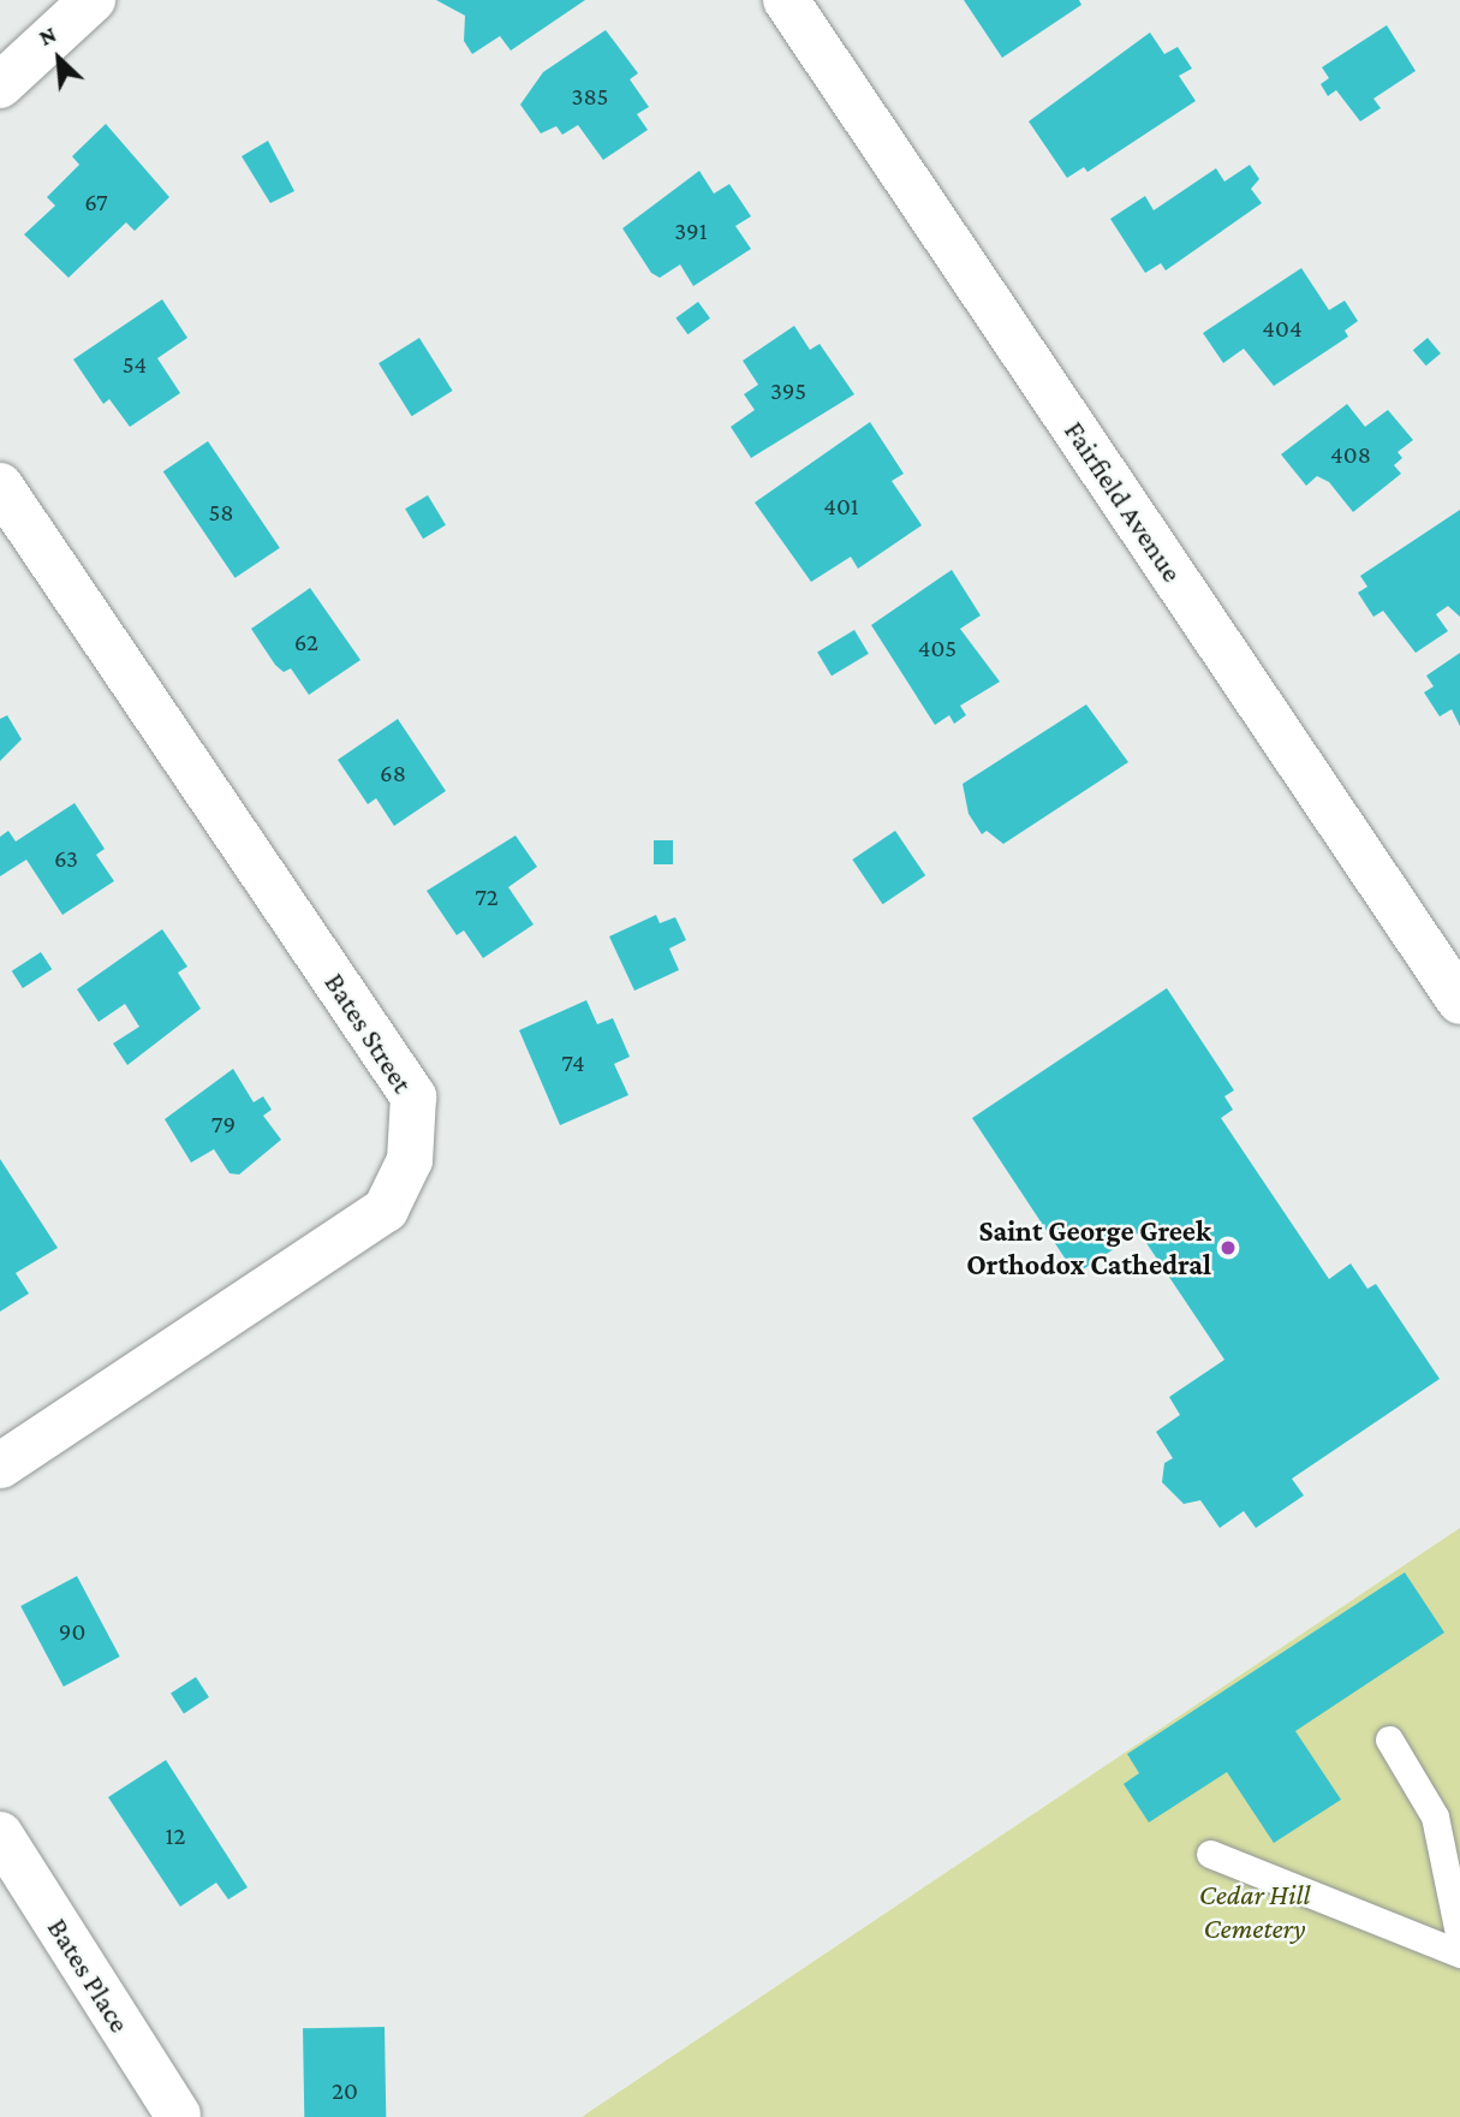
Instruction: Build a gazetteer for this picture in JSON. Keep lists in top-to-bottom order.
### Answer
{
  "streets": {
    "street": ["Fairfield Avenue", "Bates Street", "Bates Place"]
  },
  "parks": ["Cedar Hill Cemetery"],
  "places": ["Saint George Greek Orthodox Cathedral"],
  "house_numbers": [
    "385",
    "67",
    "391",
    "404",
    "54",
    "395",
    "408",
    "401",
    "58",
    "62",
    "405",
    "68",
    "63",
    "72",
    "74",
    "79",
    "90",
    "12",
    "20"
  ],
  "north": "top left"
}
